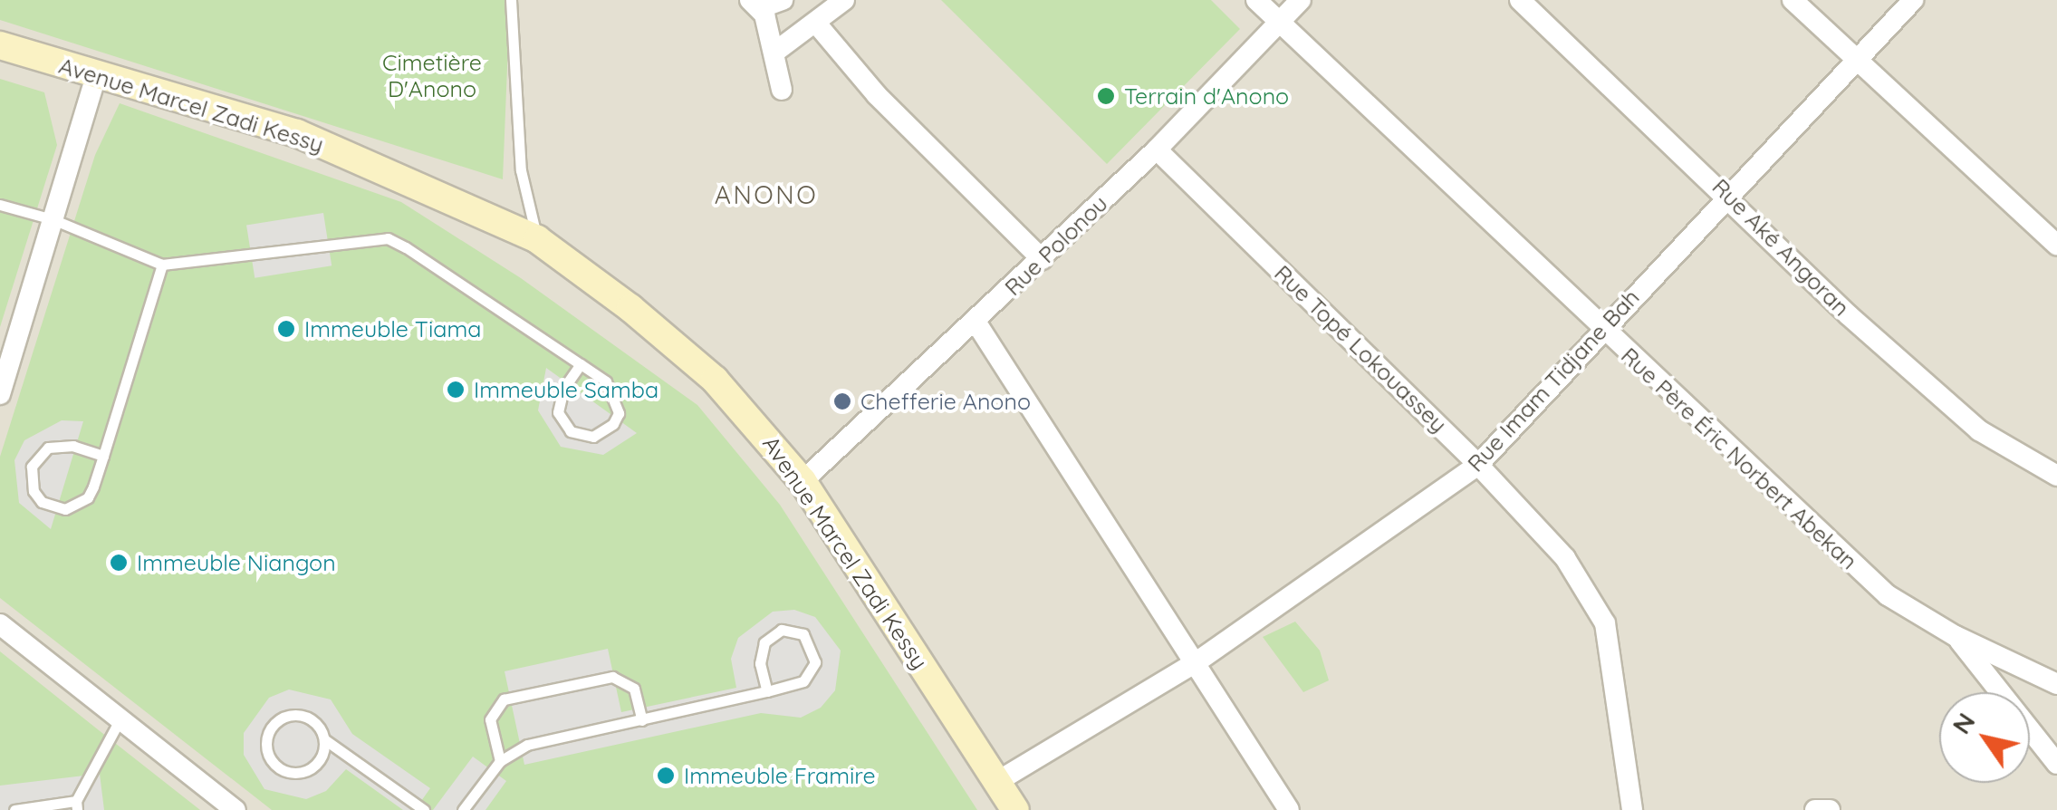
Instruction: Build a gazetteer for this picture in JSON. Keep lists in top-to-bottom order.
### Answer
{
  "streets": {
    "street": [
      "Avenue Marcel Zadi Kessy",
      "Rue Polonou",
      "Rue Aké Angoran",
      "Rue Topé Lokouassey",
      "Rue Imam Tidjane Bah",
      "Rue Père Éric Norbert Abekan"
    ]
  },
  "crossings": [
    ["Avenue Marcel Zadi Kessy", "Rue Polonou"],
    ["Avenue Marcel Zadi Kessy", "Rue Imam Tidjane Bah"],
    ["Rue Polonou", "Rue Topé Lokouassey"],
    ["Rue Polonou", "Rue Père Éric Norbert Abekan"],
    ["Rue Aké Angoran", "Rue Imam Tidjane Bah"],
    ["Rue Topé Lokouassey", "Rue Imam Tidjane Bah"],
    ["Rue Imam Tidjane Bah", "Rue Père Éric Norbert Abekan"]
  ],
  "districts": ["ANONO"],
  "parks": ["Cimetière D'Anono"],
  "places": [
    "Terrain d'Anono",
    "Immeuble Tiama",
    "Immeuble Samba",
    "Chefferie Anono",
    "Immeuble Niangon",
    "Immeuble Framire"
  ],
  "north": "top left"
}
